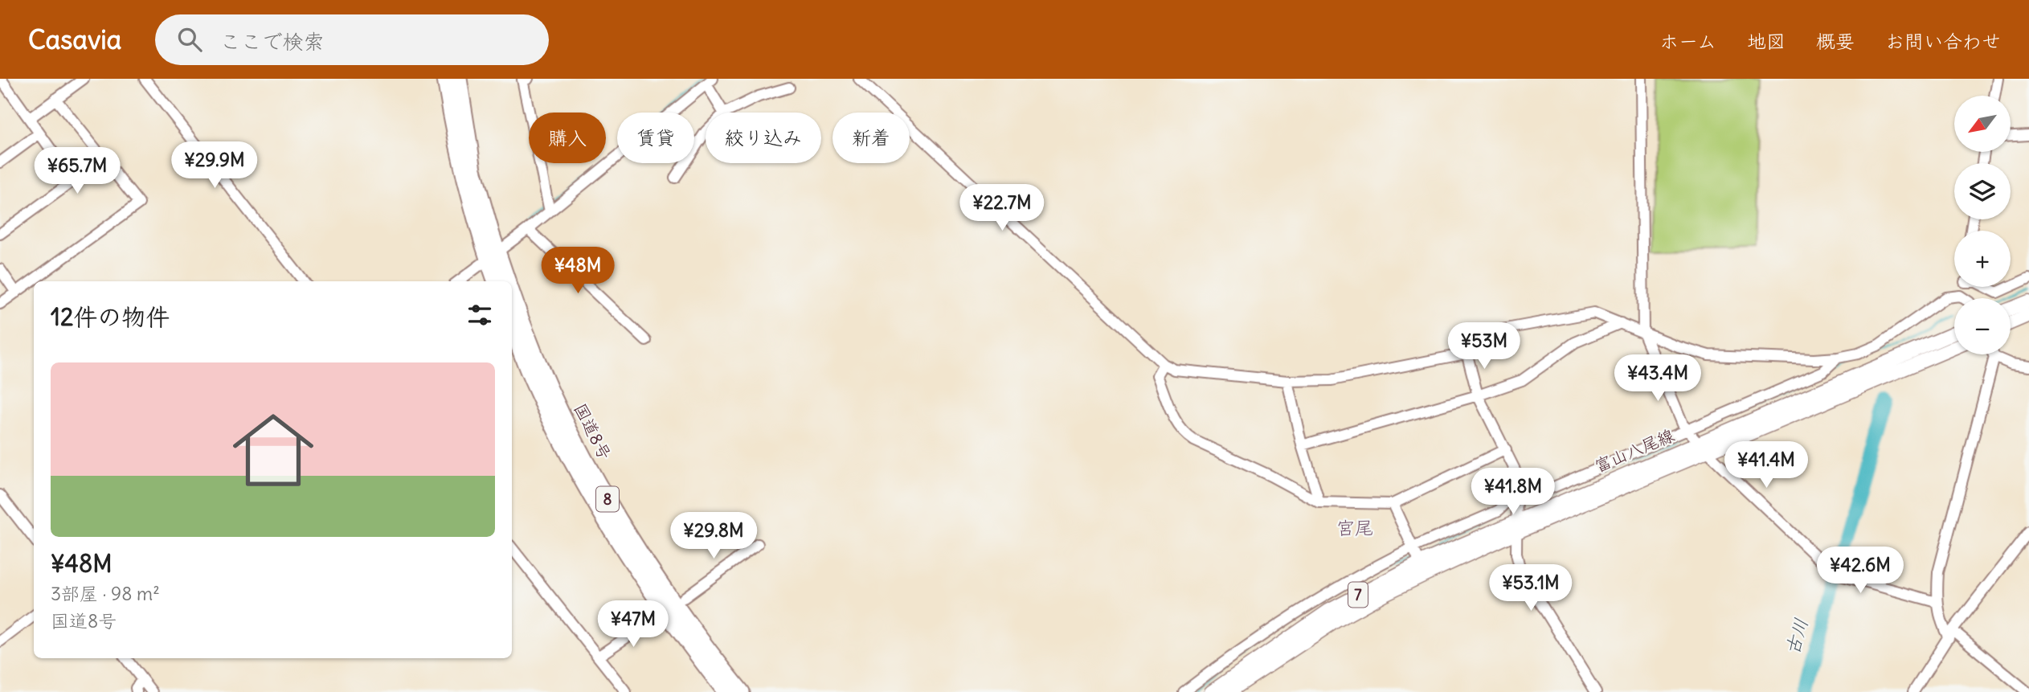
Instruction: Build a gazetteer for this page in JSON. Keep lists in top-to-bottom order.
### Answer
{
  "streets": {
    "highway": ["国道8号", "8"],
    "main road": ["富山八尾線", "7"]
  },
  "districts": ["宮尾"],
  "water": ["古川"],
  "north": "bottom left",
  "page": {
    "header": "Casavia",
    "search": "ここで検索",
    "nav": [
      "ホーム",
      "地図",
      "概要",
      "お問い合わせ"
    ],
    "map_buttons": ["+", "−"],
    "chip": [
      "購入",
      "賃貸",
      "絞り込み",
      "新着"
    ],
    "price": [
      "¥29.9M",
      "¥65.7M",
      "¥22.7M",
      "¥48M",
      "¥53M",
      "¥43.4M",
      "¥41.4M",
      "¥41.8M",
      "¥29.8M",
      "¥42.6M",
      "¥53.1M",
      "¥47M"
    ],
    "heading": "12件の物件",
    "list": [
      {
        "name": "¥48M",
        "note": "3部屋 · 98 m² · 国道8号"
      }
    ]
  }
}
